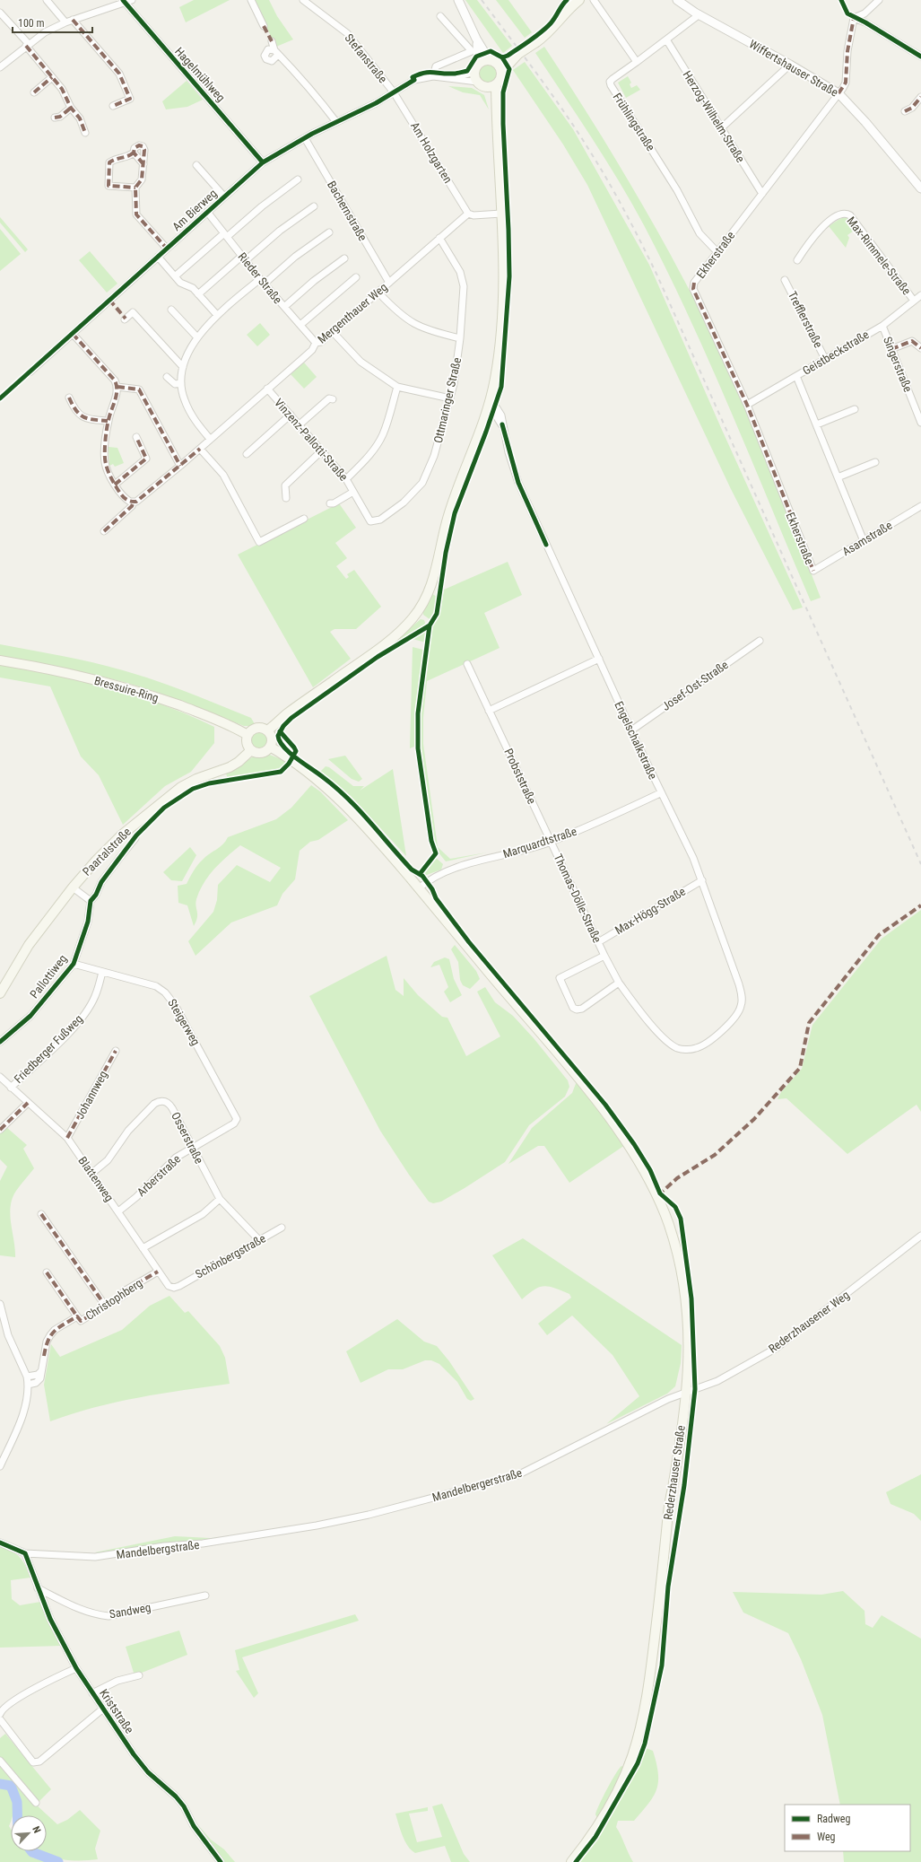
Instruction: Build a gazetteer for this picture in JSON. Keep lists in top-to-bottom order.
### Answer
{
  "streets": {
    "main road": ["Bressuire-Ring", "Paartalstraße", "Rederzhauser Straße"],
    "street": [
      "Stefanstraße",
      "Wiffertshauser Straße",
      "Hagelmühlweg",
      "Herzog-Wilhelm-Straße",
      "Frühlingstraße",
      "Am Holzgarten",
      "Am Bierweg",
      "Bachernstraße",
      "Ekherstraße",
      "Max-Rimmele-Straße",
      "Rieder Straße",
      "Mergenthauer Weg",
      "Trefflerstraße",
      "Geistbeckstraße",
      "Singerstraße",
      "Ottmaringer Straße",
      "Vinzenz-Pallotti-Straße",
      "Asamstraße",
      "Josef-Ost-Straße",
      "Engelschalkstraße",
      "Probststraße",
      "Marquardtstraße",
      "Thomas-Dölle-Straße",
      "Max-Högg-Straße",
      "Pallottiweg",
      "Steigerweg",
      "Friedberger Fußweg",
      "Johannweg",
      "Osserstraße",
      "Arberstraße",
      "Blattenweg",
      "Schönbergstraße",
      "Christophberg",
      "Rederzhausener Weg",
      "Mandelbergerstraße",
      "Mandelbergstraße",
      "Sandweg",
      "Kriststraße"
    ]
  },
  "crossings": [
    ["Stefanstraße", "Am Holzgarten"],
    ["Stefanstraße", "Am Bierweg"],
    ["Wiffertshauser Straße", "Ekherstraße"],
    ["Hagelmühlweg", "Am Bierweg"],
    ["Herzog-Wilhelm-Straße", "Ekherstraße"],
    ["Frühlingstraße", "Ekherstraße"],
    ["Am Holzgarten", "Am Bierweg"],
    ["Am Holzgarten", "Mergenthauer Weg"],
    ["Am Bierweg", "Bachernstraße"],
    ["Am Bierweg", "Rieder Straße"],
    ["Bachernstraße", "Mergenthauer Weg"],
    ["Ekherstraße", "Geistbeckstraße"],
    ["Ekherstraße", "Asamstraße"],
    ["Max-Rimmele-Straße", "Geistbeckstraße"],
    ["Rieder Straße", "Mergenthauer Weg"],
    ["Mergenthauer Weg", "Ottmaringer Straße"],
    ["Mergenthauer Weg", "Vinzenz-Pallotti-Straße"],
    ["Trefflerstraße", "Geistbeckstraße"],
    ["Geistbeckstraße", "Singerstraße"],
    ["Ottmaringer Straße", "Vinzenz-Pallotti-Straße"],
    ["Josef-Ost-Straße", "Engelschalkstraße"],
    ["Bressuire-Ring", "Paartalstraße"],
    ["Engelschalkstraße", "Marquardtstraße"],
    ["Engelschalkstraße", "Thomas-Dölle-Straße"],
    ["Engelschalkstraße", "Max-Högg-Straße"],
    ["Probststraße", "Marquardtstraße"],
    ["Probststraße", "Thomas-Dölle-Straße"],
    ["Marquardtstraße", "Thomas-Dölle-Straße"],
    ["Marquardtstraße", "Rederzhauser Straße"],
    ["Thomas-Dölle-Straße", "Max-Högg-Straße"],
    ["Pallottiweg", "Steigerweg"],
    ["Steigerweg", "Friedberger Fußweg"],
    ["Steigerweg", "Arberstraße"],
    ["Friedberger Fußweg", "Blattenweg"],
    ["Johannweg", "Blattenweg"],
    ["Osserstraße", "Arberstraße"],
    ["Osserstraße", "Blattenweg"],
    ["Osserstraße", "Schönbergstraße"],
    ["Arberstraße", "Blattenweg"],
    ["Blattenweg", "Schönbergstraße"],
    ["Blattenweg", "Christophberg"],
    ["Rederzhausener Weg", "Rederzhauser Straße"],
    ["Rederzhausener Weg", "Mandelbergerstraße"],
    ["Rederzhauser Straße", "Mandelbergerstraße"],
    ["Mandelbergerstraße", "Mandelbergstraße"],
    ["Mandelbergstraße", "Kriststraße"],
    ["Sandweg", "Kriststraße"]
  ],
  "legend": ["Radweg", "Weg"],
  "scale_bar": "100 m",
  "north": "top right"
}
